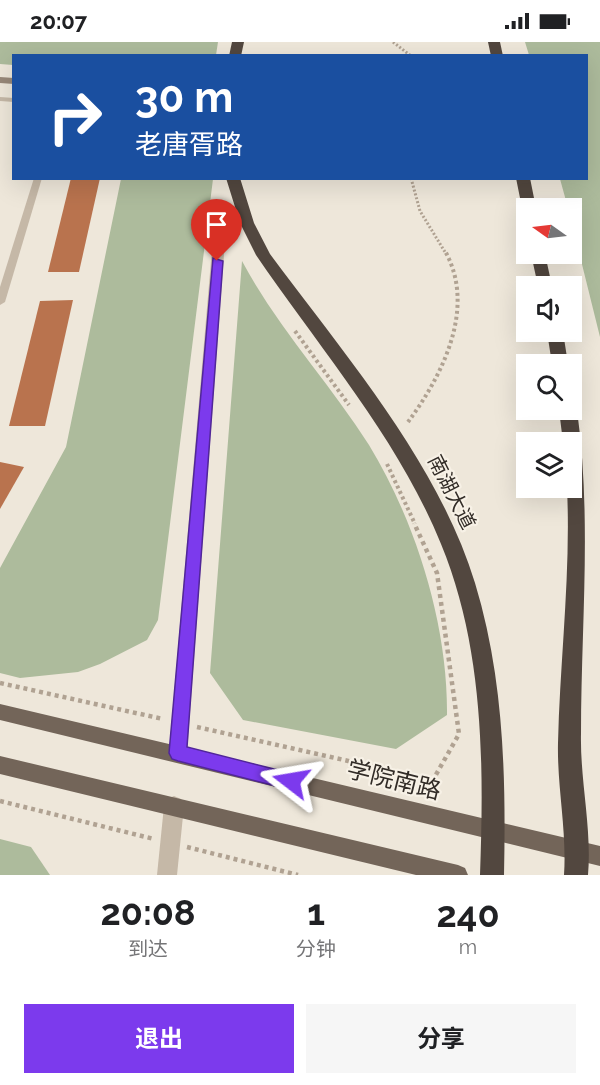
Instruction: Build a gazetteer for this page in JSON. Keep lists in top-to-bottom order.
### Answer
{
  "streets": {
    "highway": ["南湖大道"],
    "main road": ["学院南路"]
  },
  "crossings": [
    ["南湖大道", "学院南路"]
  ],
  "north": "left",
  "page": {
    "status": "20:07",
    "turn": ["30 m", "老唐胥路"],
    "eta": [
      "20:08",
      "到达",
      "1",
      "分钟",
      "240",
      "m"
    ],
    "buttons": ["退出", "分享"]
  }
}
